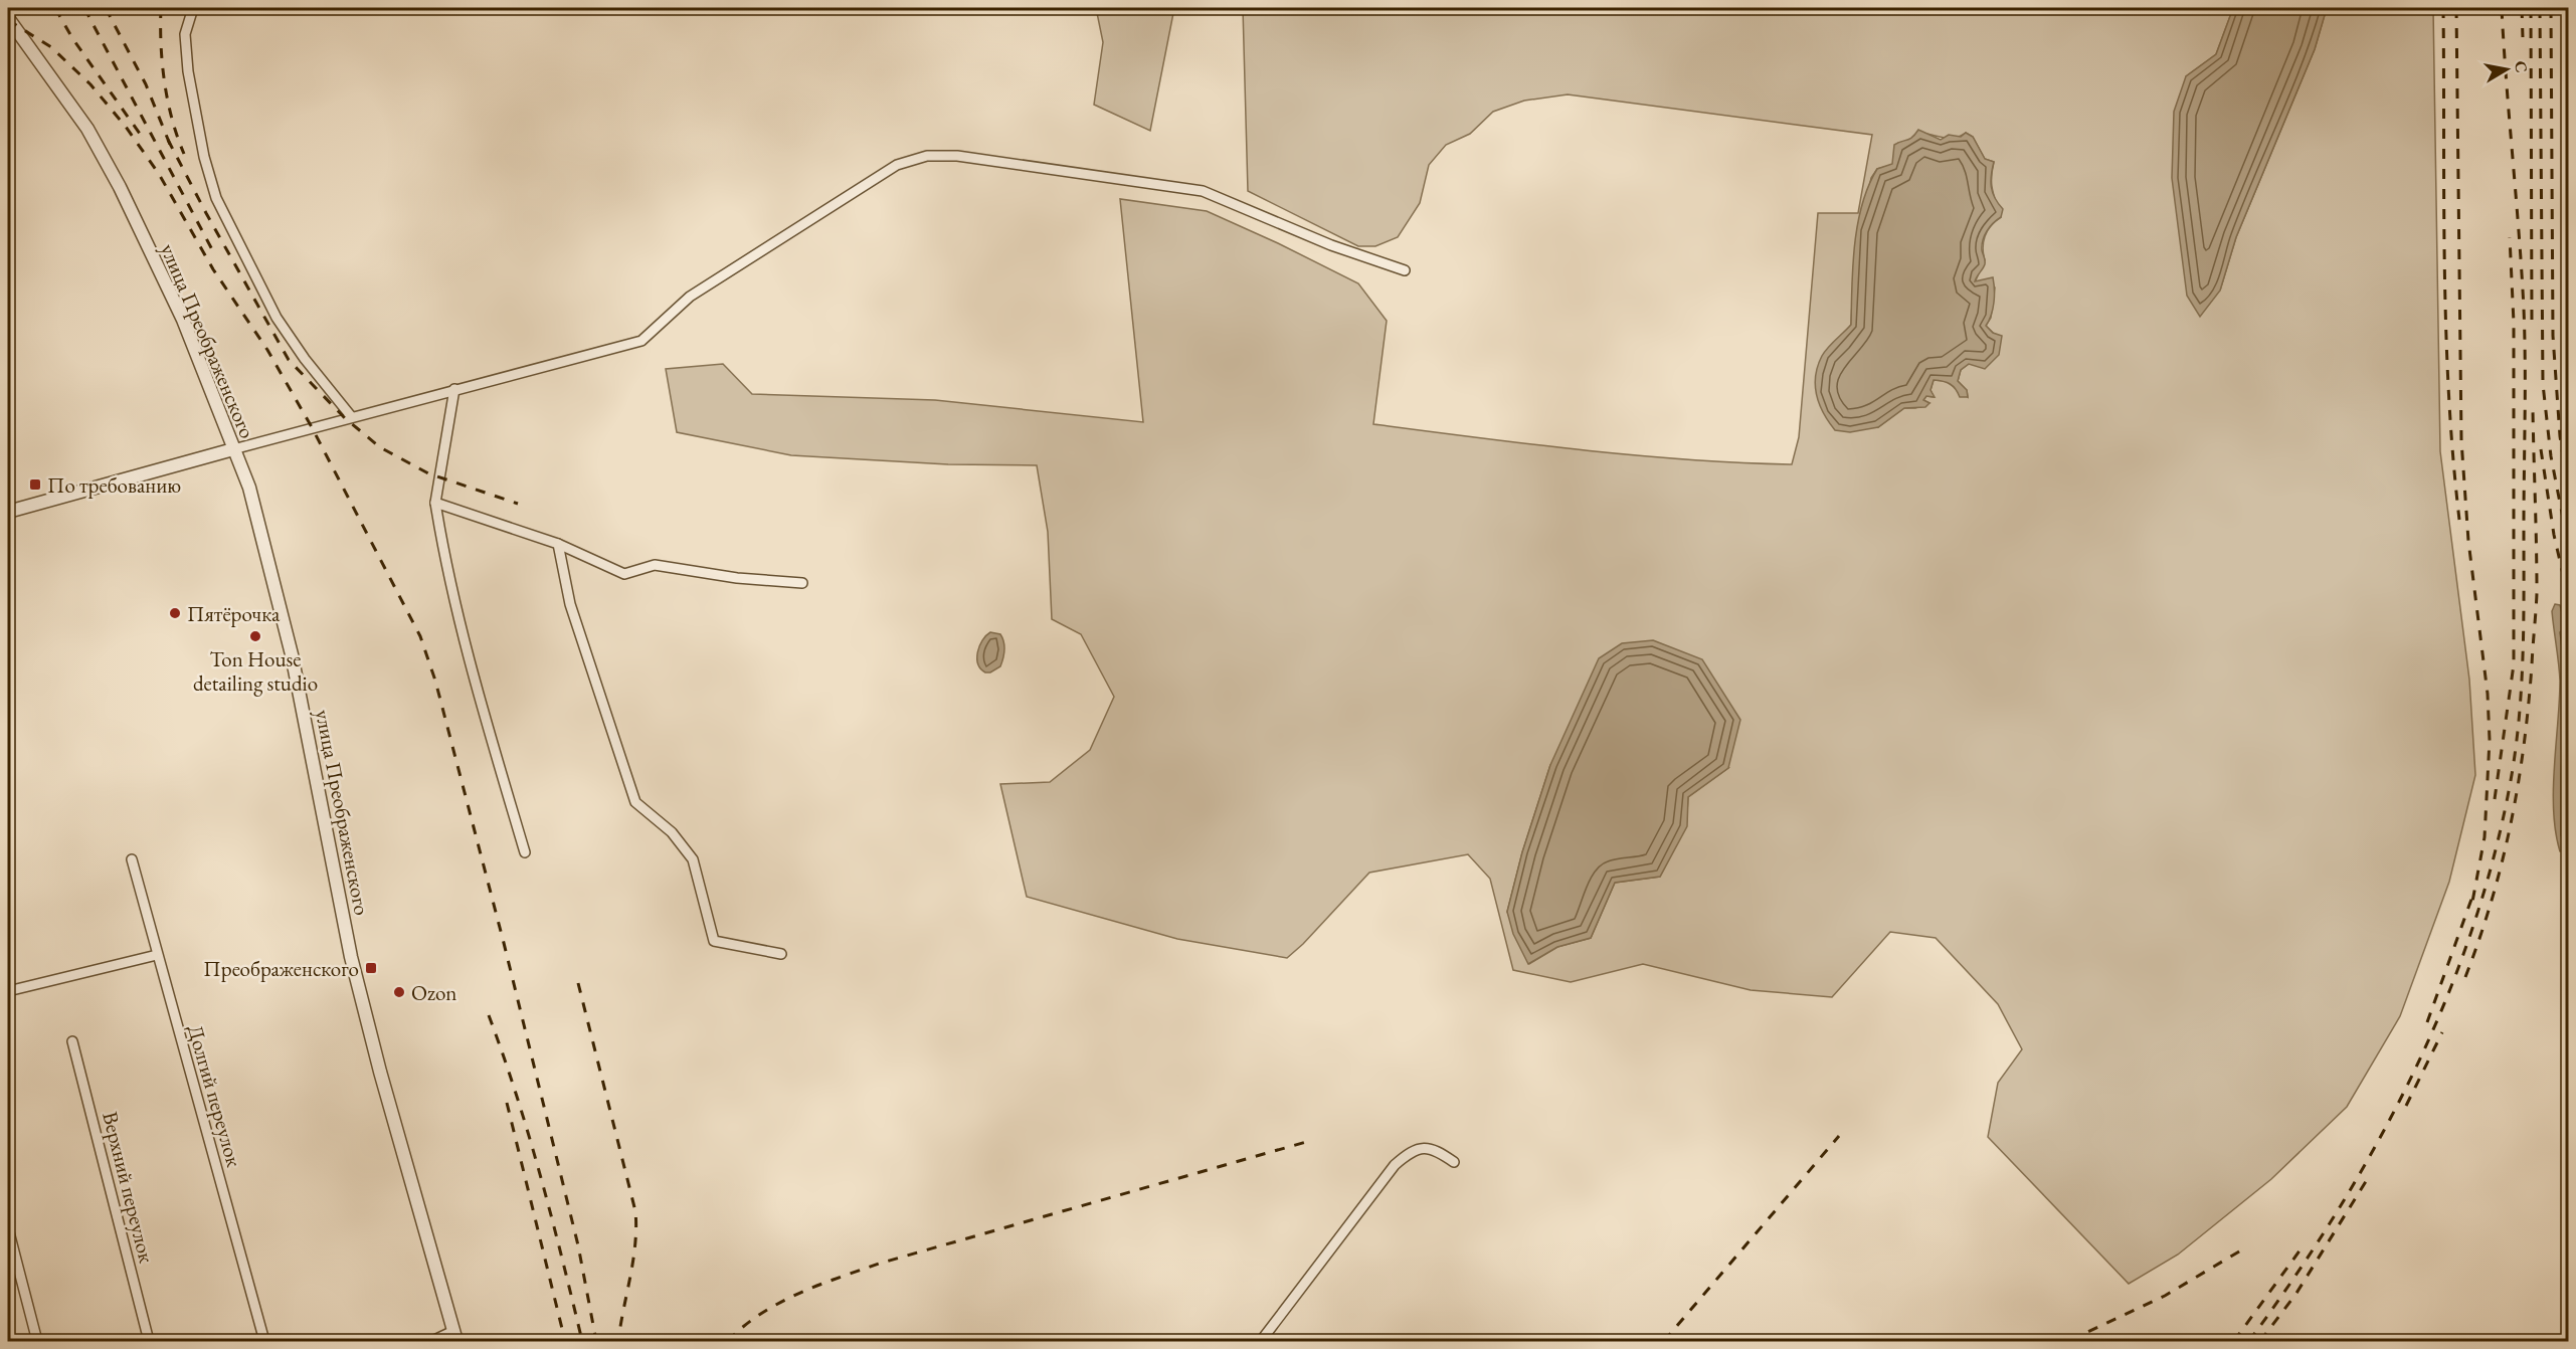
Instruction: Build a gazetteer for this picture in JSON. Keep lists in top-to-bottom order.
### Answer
{
  "streets": {
    "street": ["улица Преображенского", "Долгий переулок", "Верхний переулок"]
  },
  "places": {
    "transit": ["По требованию", "Преображенского"],
    "other": ["Пятёрочка", "Ton House detailing studio", "Ozon"]
  },
  "north": "right"
}
